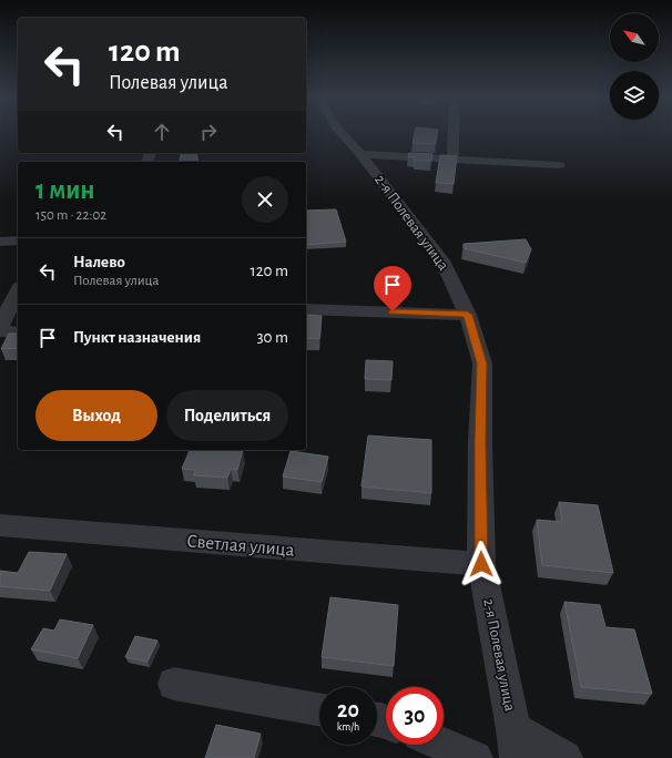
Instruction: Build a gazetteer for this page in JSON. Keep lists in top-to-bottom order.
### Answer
{
  "streets": {
    "street": ["2-я Полевая улица", "Светлая улица"]
  },
  "crossings": [
    ["2-я Полевая улица", "Светлая улица"]
  ],
  "north": "top left",
  "page": {
    "turn": ["120 m", "Полевая улица"],
    "heading": ["1 мин", "150 m · 22:02"],
    "list": [
      {
        "name": "Налево",
        "note": "Полевая улица",
        "value": "120 m"
      },
      {
        "name": "Пункт назначения",
        "value": "30 m"
      }
    ],
    "buttons": ["Выход", "Поделиться"],
    "speed": "20 km/h",
    "limit": "30"
  }
}
